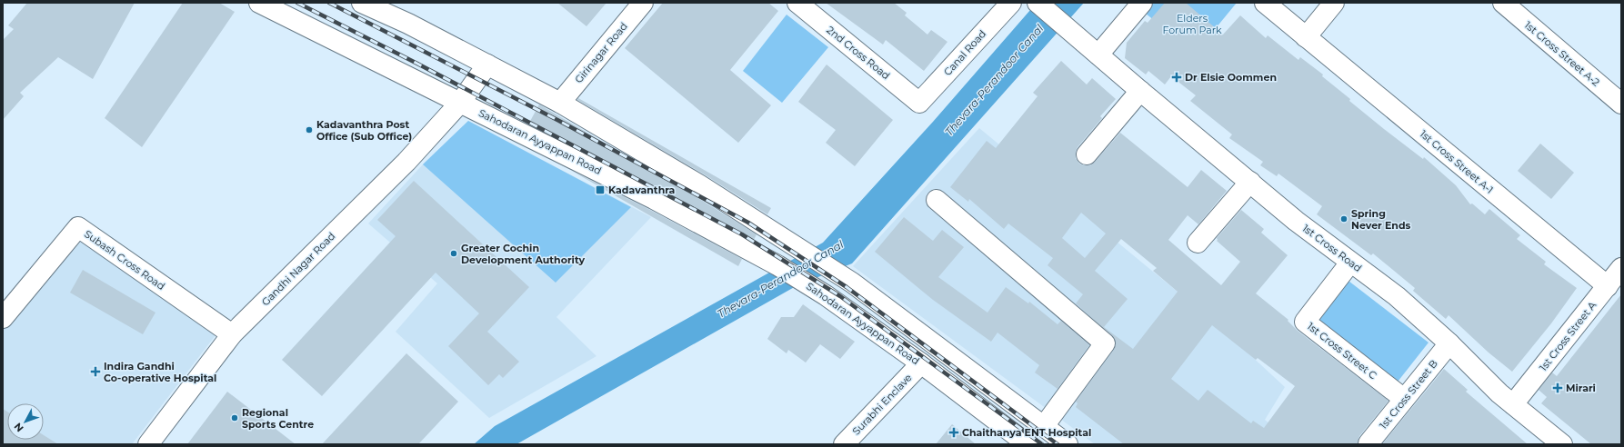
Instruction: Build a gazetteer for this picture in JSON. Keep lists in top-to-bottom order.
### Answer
{
  "streets": {
    "street": [
      "Girinagar Road",
      "2nd Cross Road",
      "Canal Road",
      "1st Cross Street A-2",
      "Sahodaran Ayyappan Road",
      "1st Cross Street A-1",
      "1st Cross Road",
      "Subash Cross Road",
      "Gandhi Nagar Road",
      "1st Cross Street A",
      "1st Cross Street C",
      "1st Cross Street B",
      "Surabhi Enclave"
    ]
  },
  "crossings": [
    ["2nd Cross Road", "Canal Road"],
    ["Sahodaran Ayyappan Road", "Gandhi Nagar Road"],
    ["Sahodaran Ayyappan Road", "Surabhi Enclave"],
    ["1st Cross Street A-1", "1st Cross Street A"],
    ["1st Cross Road", "1st Cross Street A"],
    ["1st Cross Road", "1st Cross Street C"],
    ["1st Cross Road", "1st Cross Street B"],
    ["Subash Cross Road", "Gandhi Nagar Road"],
    ["1st Cross Street C", "1st Cross Street B"]
  ],
  "water": ["Thevara-Perandoor Canal"],
  "parks": ["Elders Forum Park"],
  "places": {
    "health": [
      "Dr Elsie Oommen",
      "Indira Gandhi Co-operative Hospital",
      "Mirari",
      "Chaithanya ENT Hospital"
    ],
    "other": [
      "Kadavanthra Post Office (Sub Office)",
      "Spring Never Ends",
      "Greater Cochin Development Authority",
      "Regional Sports Centre"
    ],
    "transit": ["Kadavanthra"]
  },
  "north": "bottom left"
}
